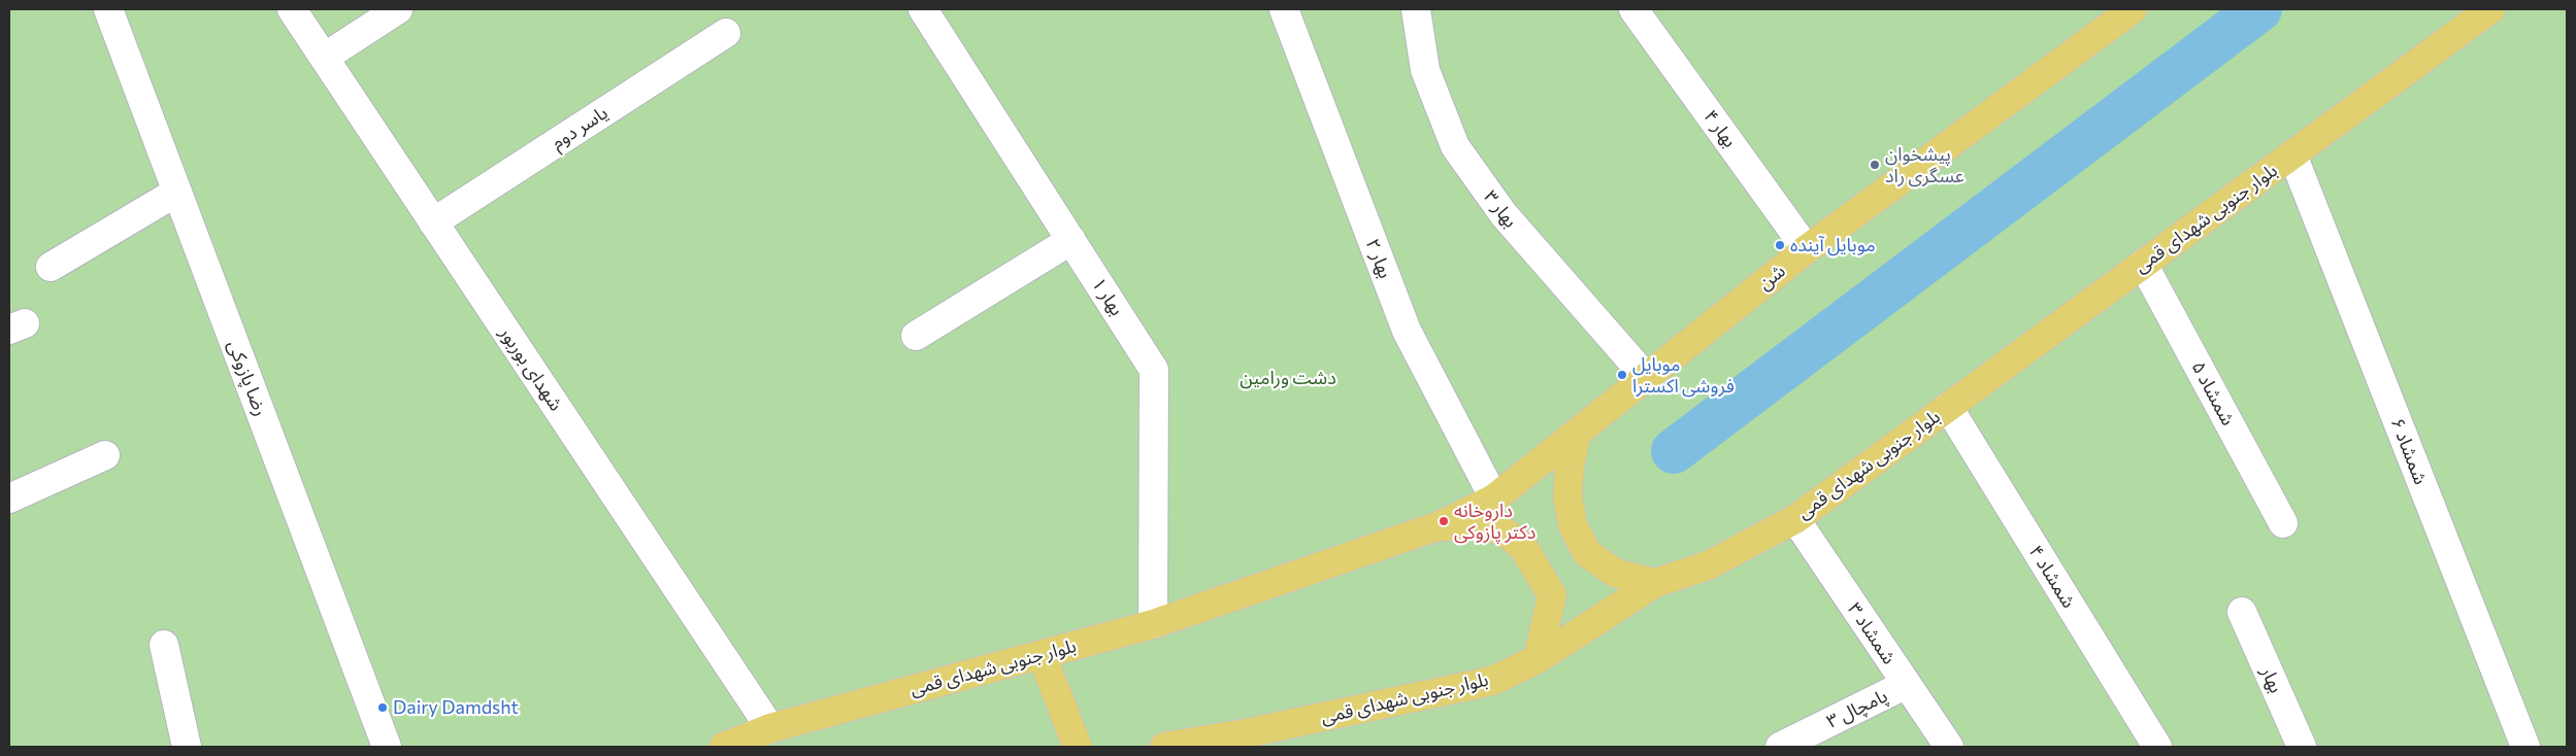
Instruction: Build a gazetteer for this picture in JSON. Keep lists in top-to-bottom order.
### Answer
{
  "streets": {
    "main road": ["بلوار جنوبی شهدای قمی", "شن"],
    "street": [
      "یاسر دوم",
      "بهار ۴",
      "بهار ۳",
      "بهار ۲",
      "بهار ۱",
      "شهدای بوربور",
      "رضا پازوکی",
      "شمشاد ۵",
      "شمشاد ۶",
      "شمشاد ۴",
      "شمشاد ۳",
      "بهار",
      "پامچال ۳"
    ]
  },
  "crossings": [
    ["یاسر دوم", "شهدای بوربور"],
    ["بهار ۴", "شن"],
    ["بهار ۳", "شن"],
    ["بلوار جنوبی شهدای قمی", "شن"],
    ["بلوار جنوبی شهدای قمی", "بهار ۱"],
    ["بلوار جنوبی شهدای قمی", "شهدای بوربور"],
    ["بلوار جنوبی شهدای قمی", "شمشاد ۵"],
    ["بلوار جنوبی شهدای قمی", "شمشاد ۶"],
    ["بلوار جنوبی شهدای قمی", "شمشاد ۴"],
    ["بلوار جنوبی شهدای قمی", "شمشاد ۳"],
    ["بهار ۲", "شن"],
    ["شمشاد ۳", "پامچال ۳"]
  ],
  "parks": ["دشت ورامین"],
  "places": [
    "پیشخوان عسگری راد",
    "موبایل آینده",
    "موبایل فروشی اکسترا",
    "داروخانه دکتر پازوکی",
    "Dairy Damdsht"
  ]
}
